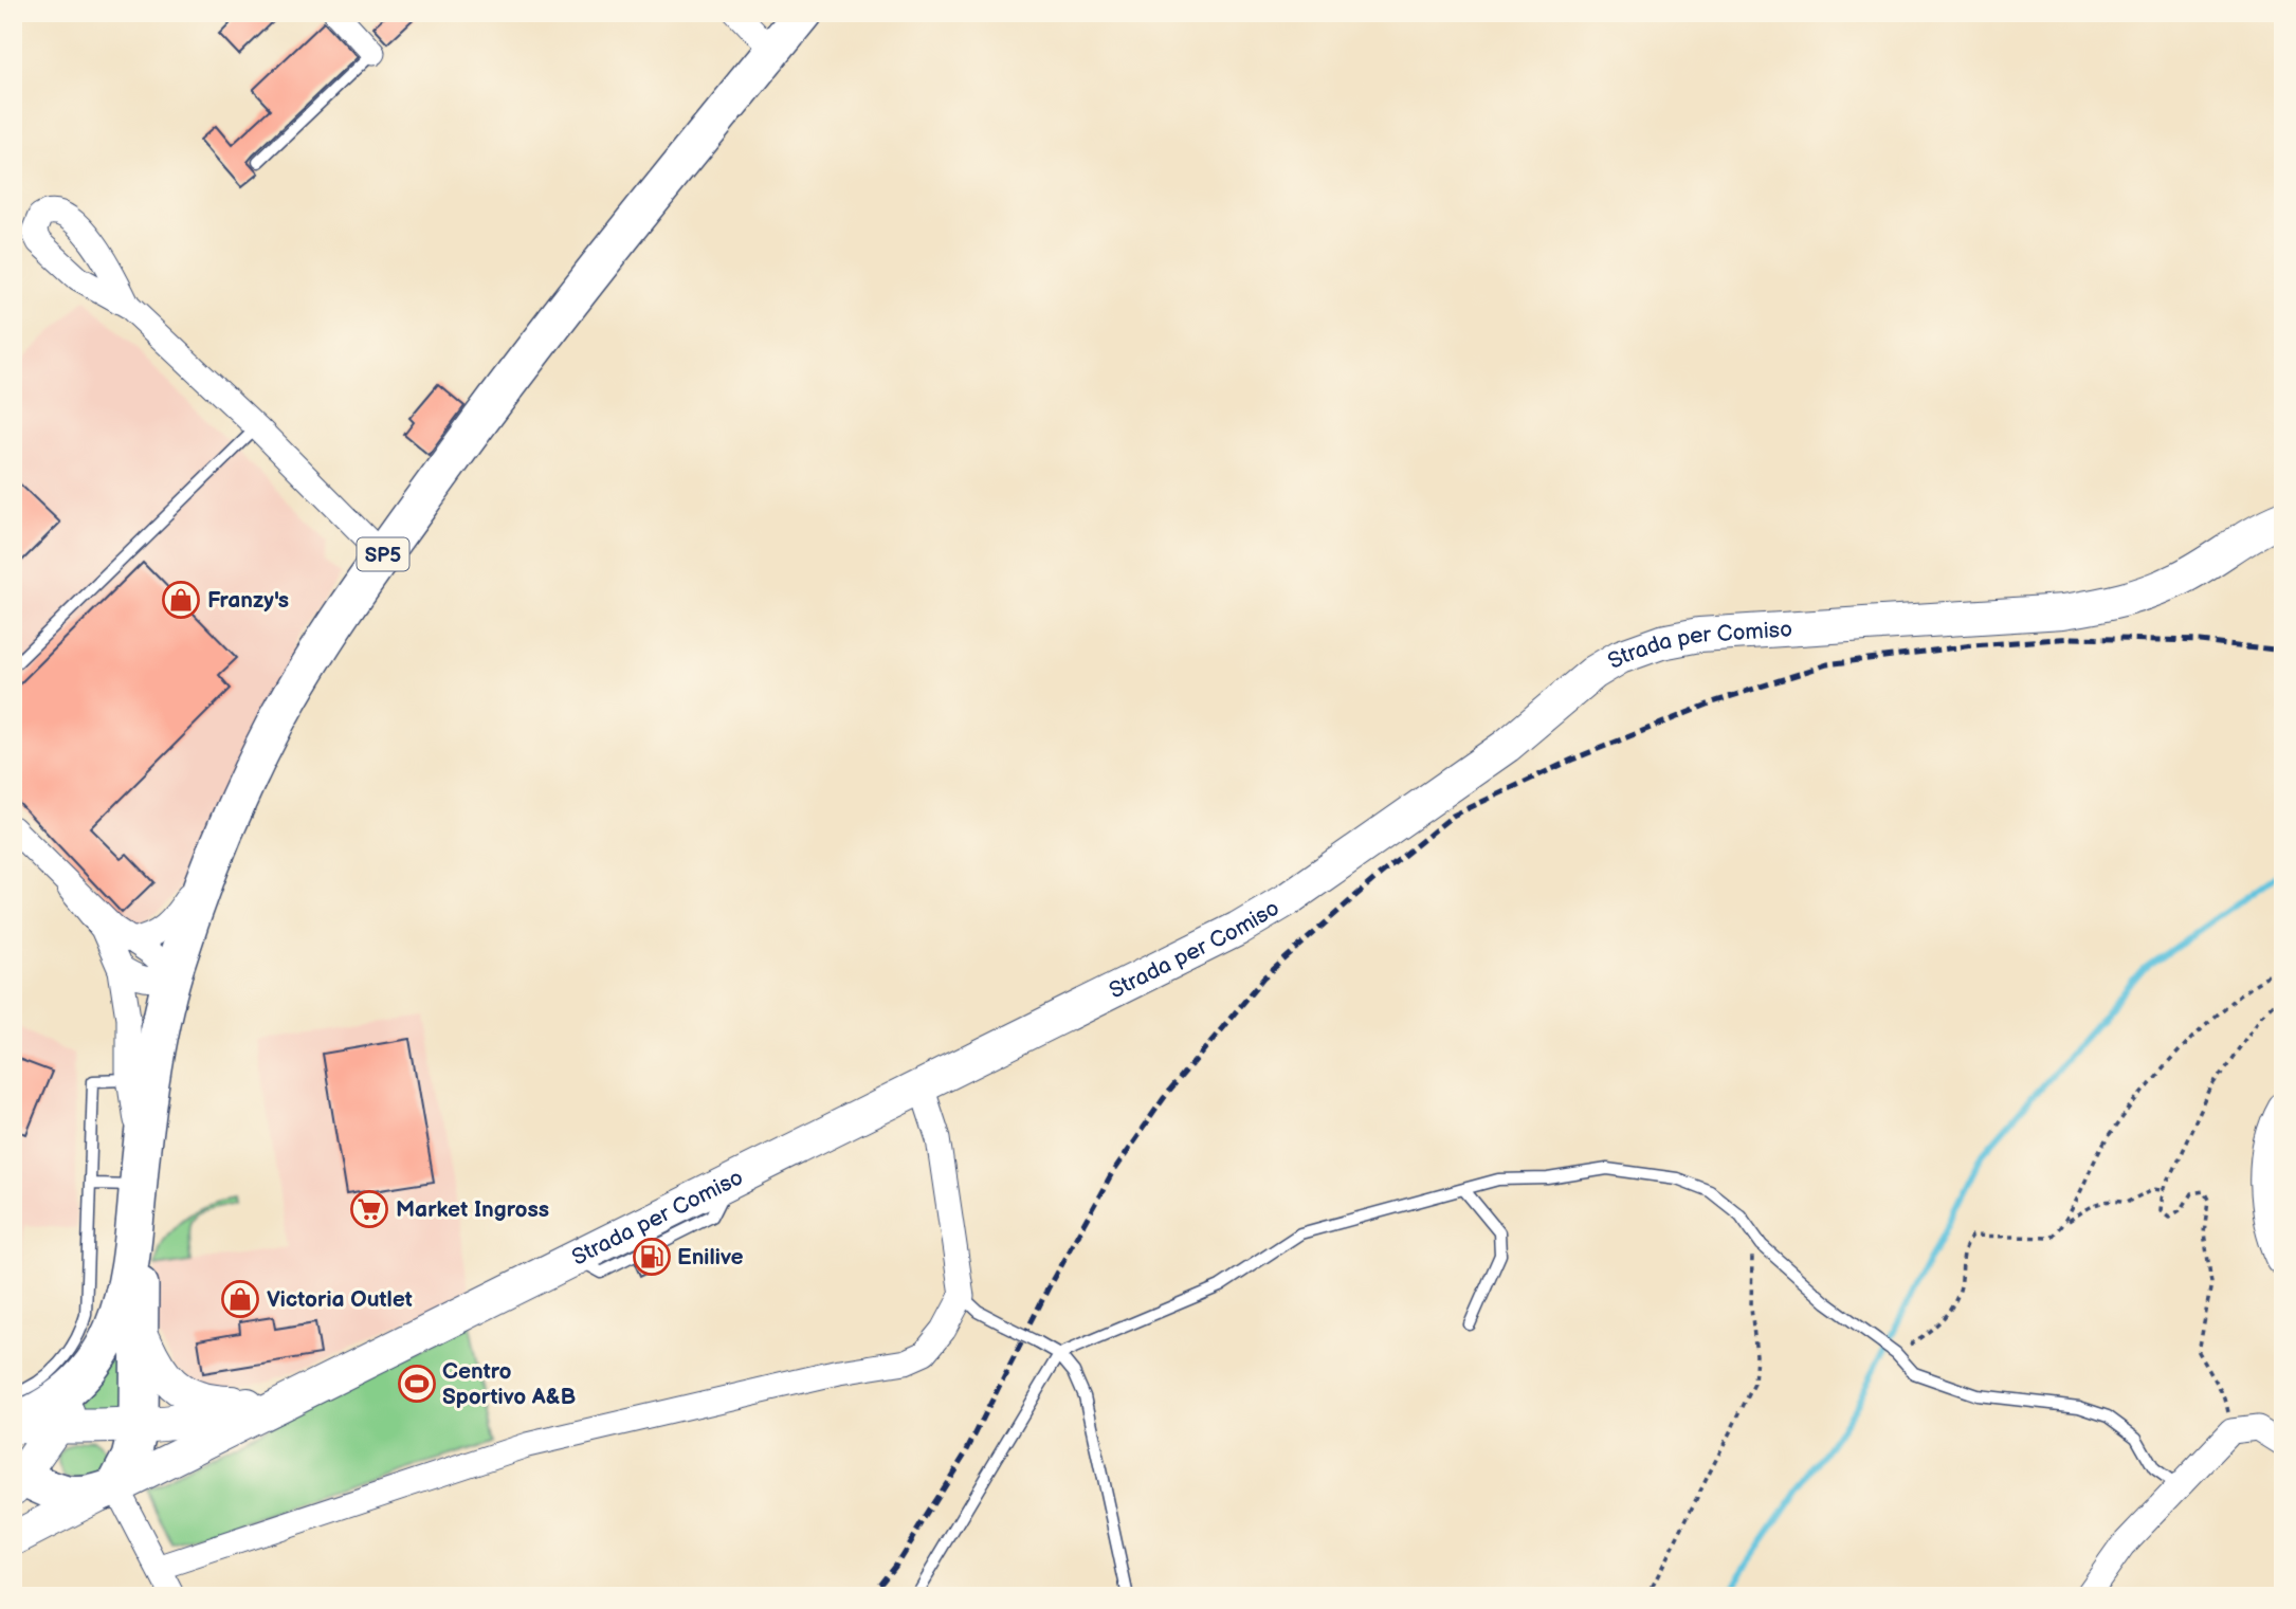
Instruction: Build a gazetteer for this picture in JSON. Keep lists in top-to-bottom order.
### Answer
{
  "streets": {
    "main road": ["SP5", "Strada per Comiso"]
  },
  "places": {
    "shop": ["Franzy's", "Victoria Outlet"],
    "supermarket": ["Market Ingross"],
    "fuel station": ["Enilive"],
    "sports": ["Centro Sportivo A&B"]
  }
}
